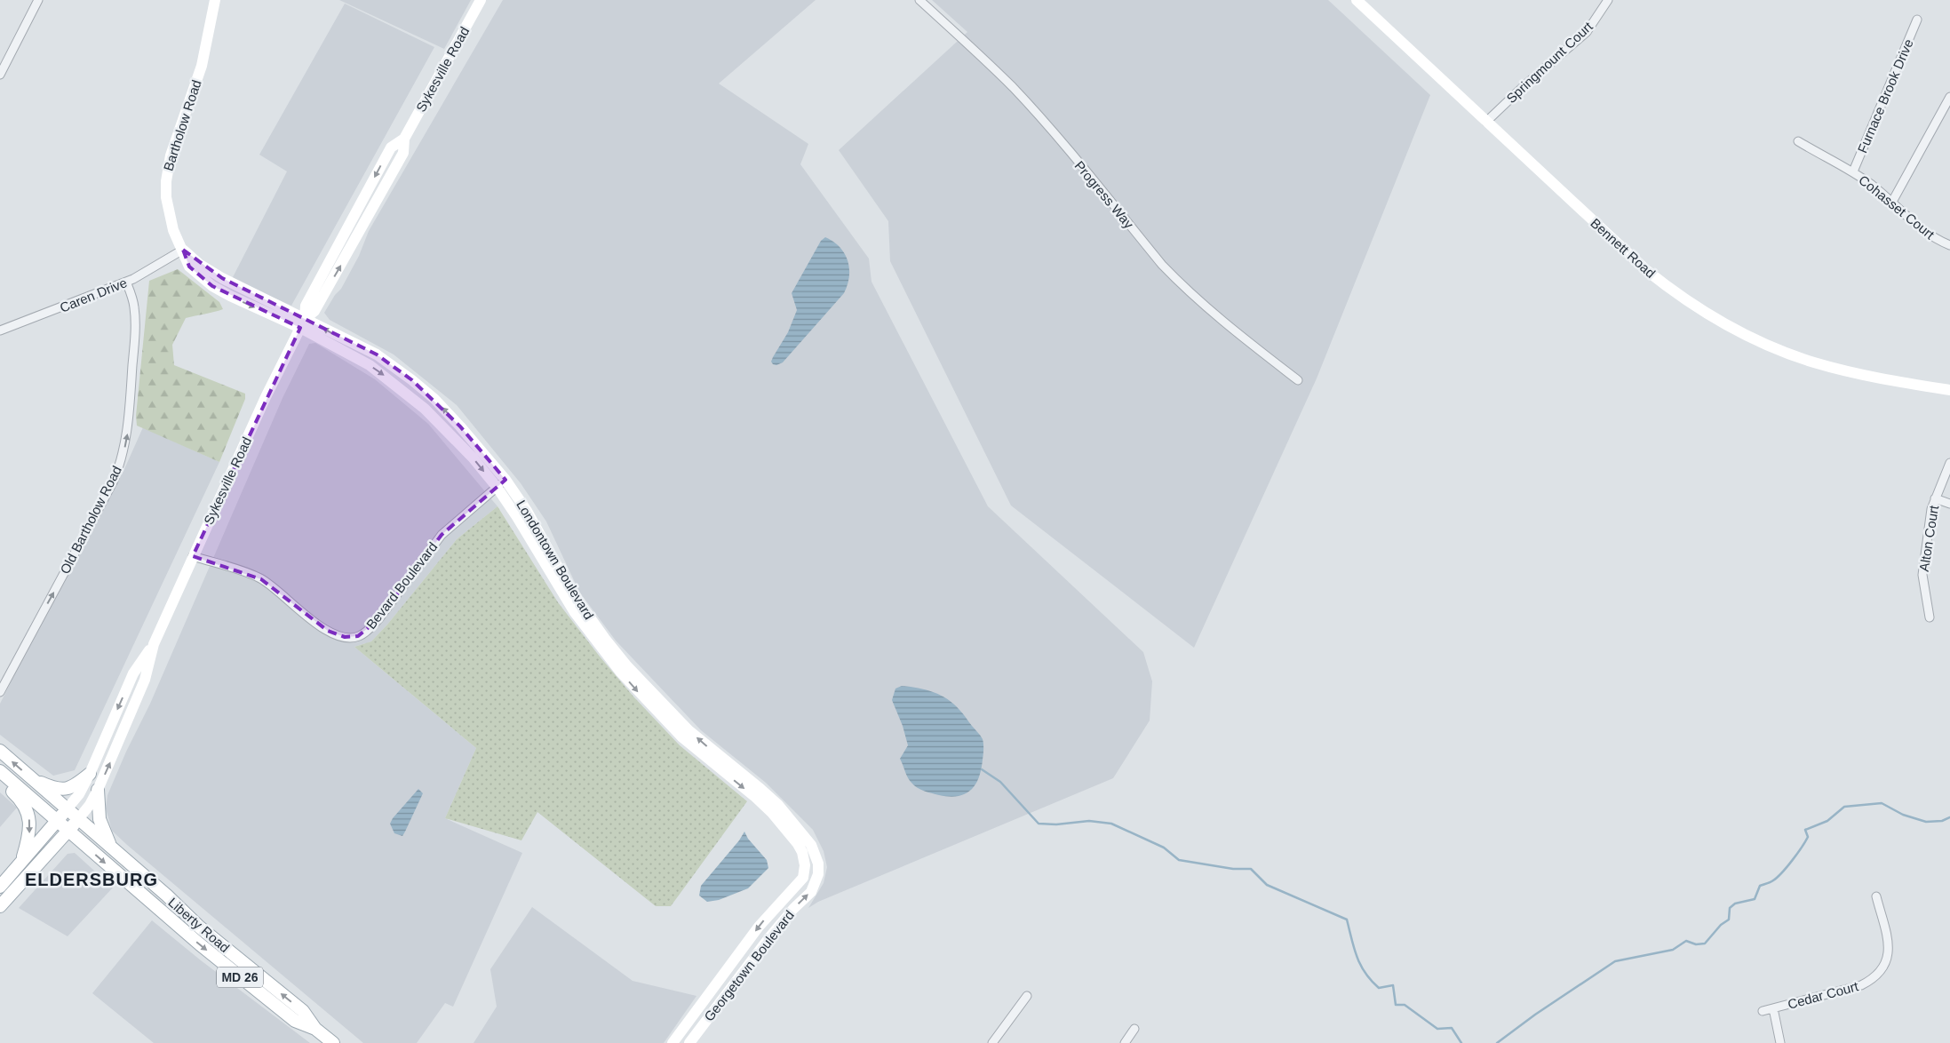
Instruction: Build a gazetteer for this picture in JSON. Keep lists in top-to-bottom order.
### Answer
{
  "streets": {
    "main road": ["Sykesville Road", "Liberty Road", "MD 26"],
    "street": [
      "Springmount Court",
      "Furnace Brook Drive",
      "Bartholow Road",
      "Progress Way",
      "Cohasset Court",
      "Bennett Road",
      "Caren Drive",
      "Old Bartholow Road",
      "Alton Court",
      "Londontown Boulevard",
      "Bevard Boulevard",
      "Georgetown Boulevard",
      "Cedar Court"
    ]
  },
  "crossings": [
    ["Springmount Court", "Bennett Road"],
    ["Sykesville Road", "Bartholow Road"],
    ["Sykesville Road", "Londontown Boulevard"],
    ["Sykesville Road", "Bevard Boulevard"],
    ["Sykesville Road", "Liberty Road"],
    ["Furnace Brook Drive", "Cohasset Court"],
    ["Bartholow Road", "Caren Drive"],
    ["Bartholow Road", "Londontown Boulevard"],
    ["Caren Drive", "Old Bartholow Road"],
    ["Londontown Boulevard", "Bevard Boulevard"],
    ["Londontown Boulevard", "Georgetown Boulevard"]
  ],
  "one_way": ["Old Bartholow Road"],
  "districts": ["ELDERSBURG"]
}
